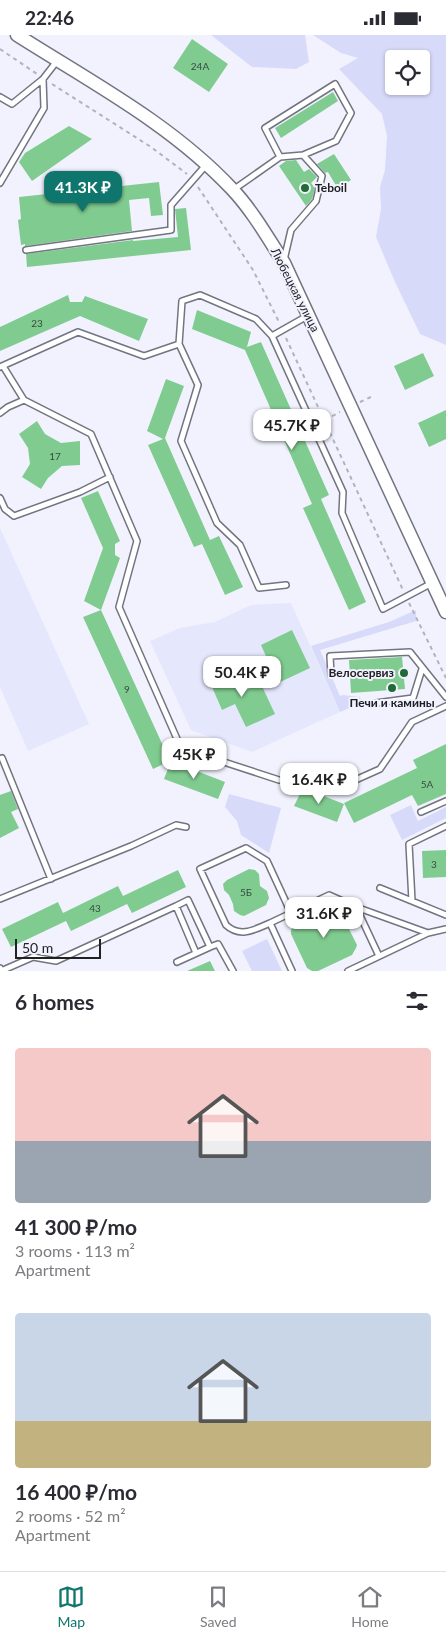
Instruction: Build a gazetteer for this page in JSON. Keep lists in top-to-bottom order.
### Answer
{
  "streets": {
    "street": ["Любецкая улица"]
  },
  "places": ["Teboil", "Велосервиз", "Печи и камины"],
  "house_numbers": [
    "24А",
    "23",
    "17",
    "9",
    "5А",
    "3",
    "5Б",
    "43"
  ],
  "scale_bar": "50 m",
  "page": {
    "status": "22:46",
    "price": [
      "41.3K ₽",
      "45.7K ₽",
      "50.4K ₽",
      "45K ₽",
      "16.4K ₽",
      "31.6K ₽"
    ],
    "scale": "50 m",
    "heading": "6 homes",
    "list": [
      {
        "name": "41 300 ₽/mo",
        "note": "3 rooms · 113 m² · Apartment"
      },
      {
        "name": "16 400 ₽/mo",
        "note": "2 rooms · 52 m² · Apartment"
      }
    ],
    "tabs": ["Map", "Saved", "Home"]
  }
}
